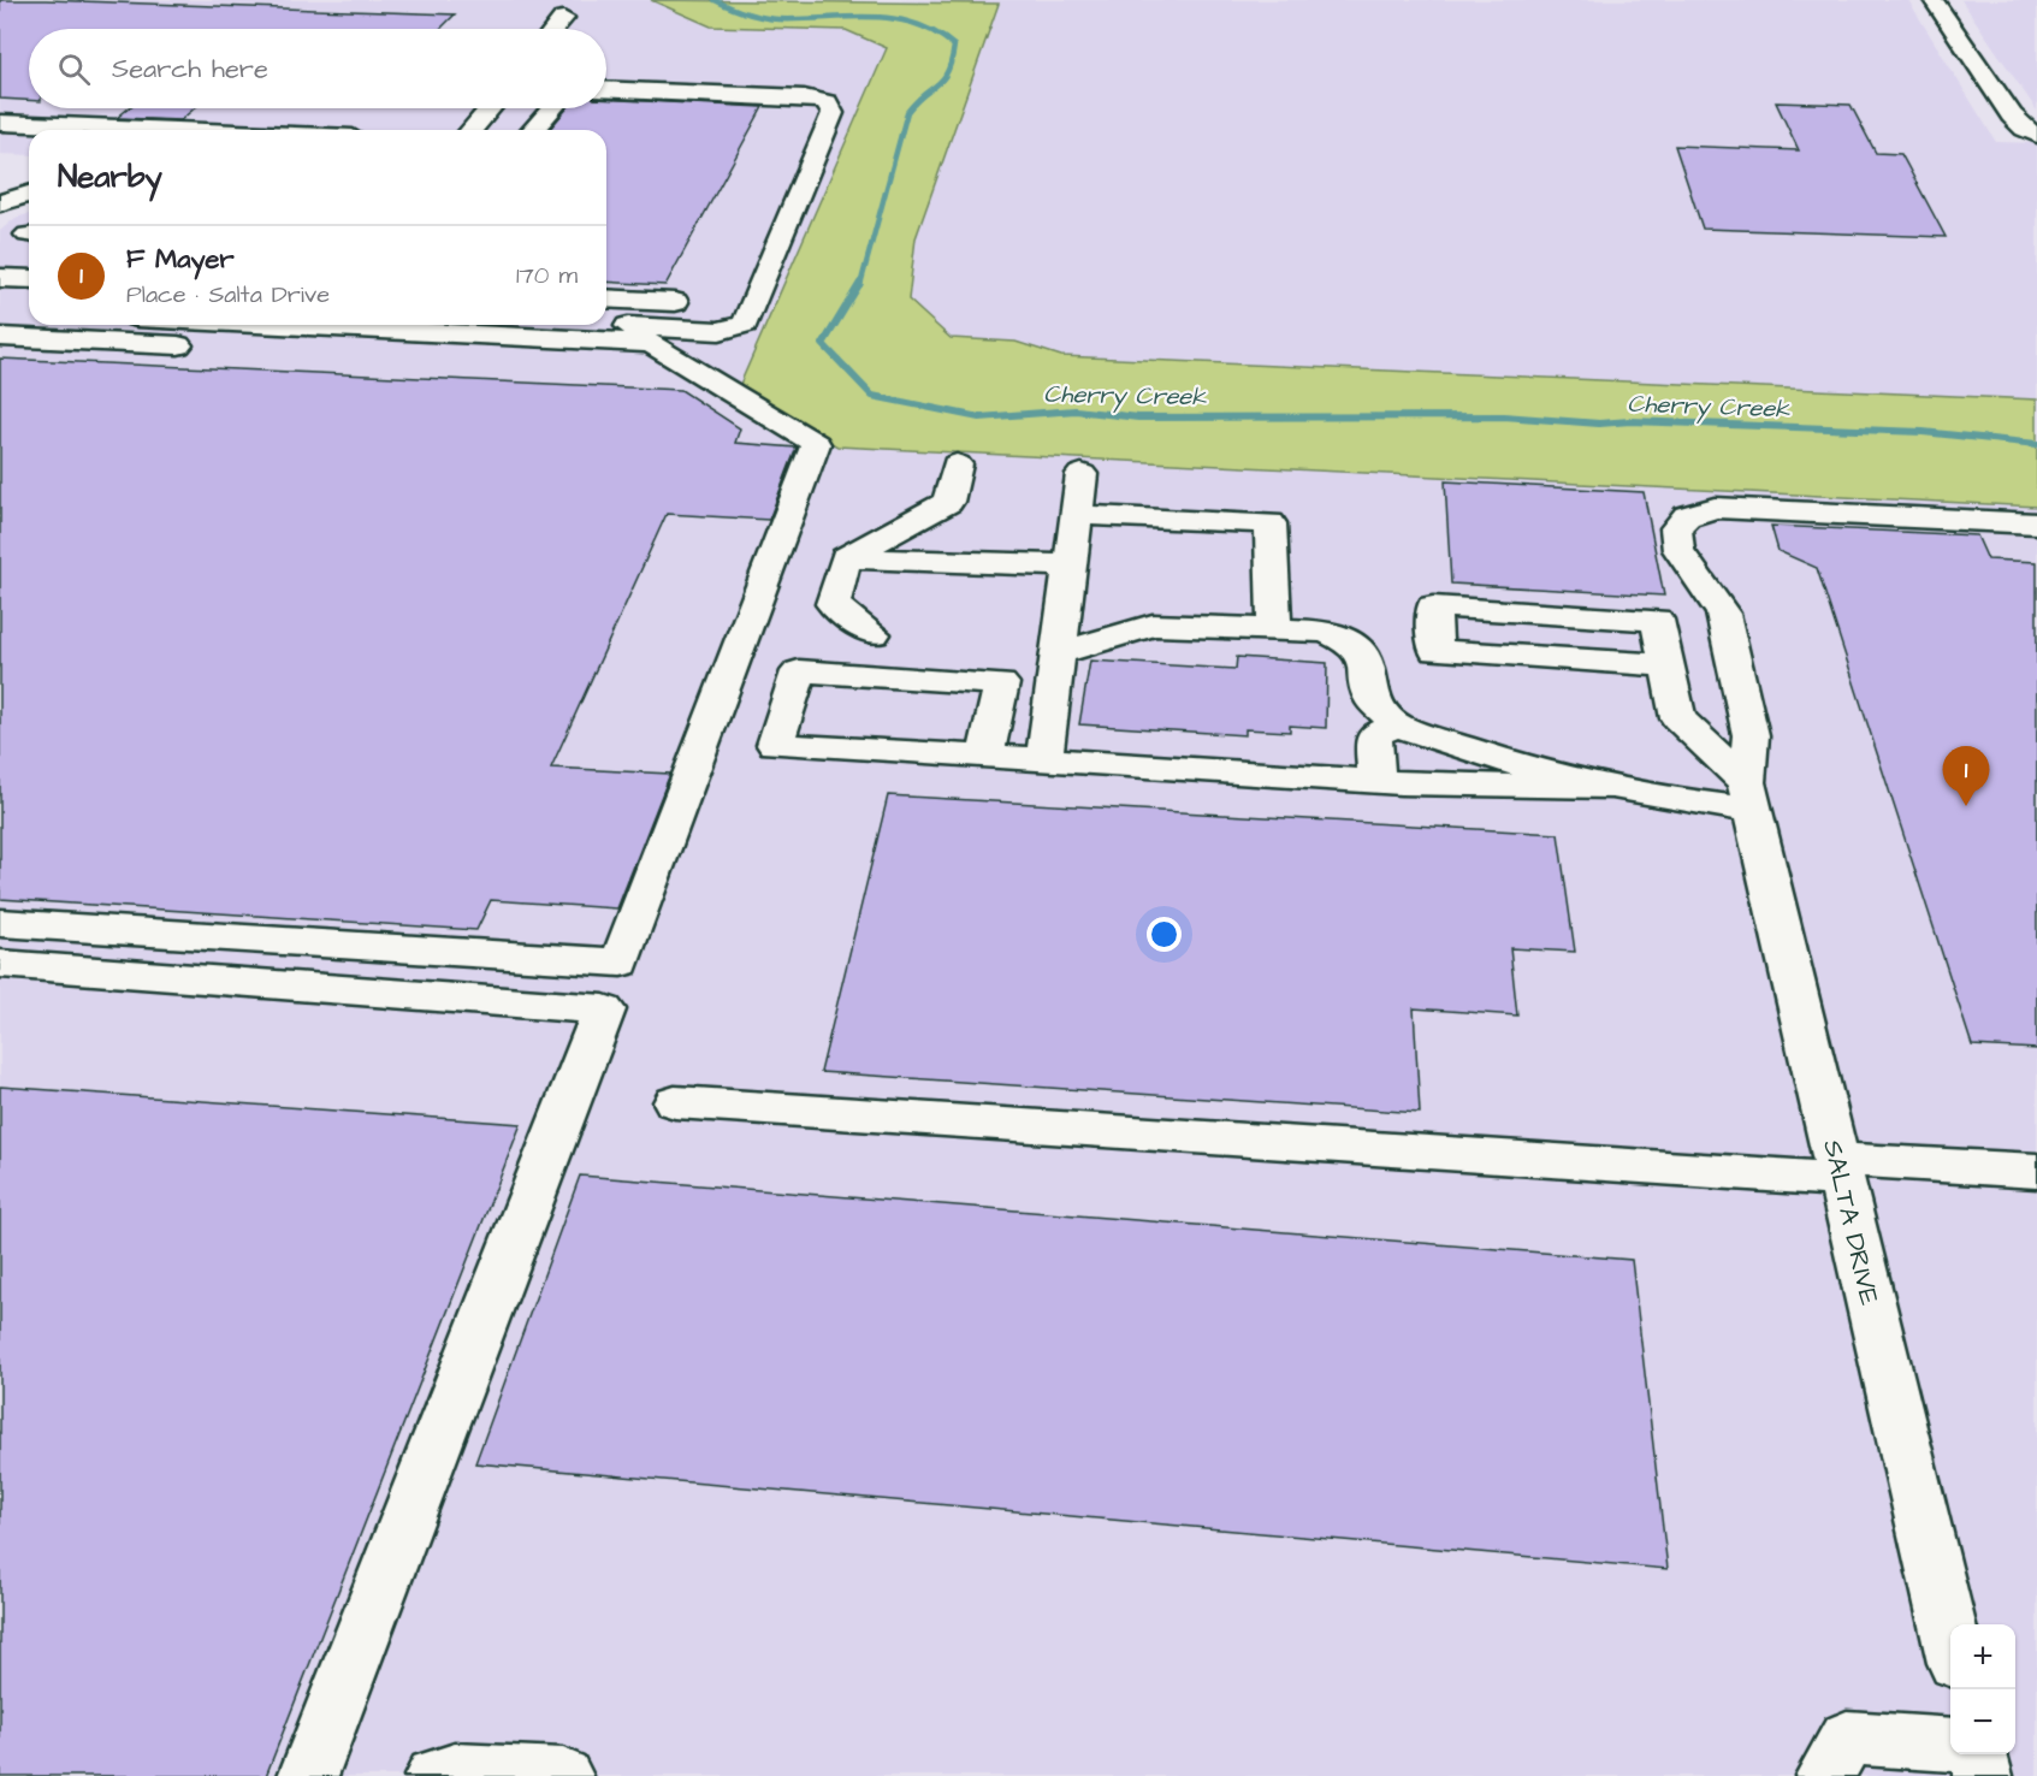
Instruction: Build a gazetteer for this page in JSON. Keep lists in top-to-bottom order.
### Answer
{
  "streets": {
    "street": ["SALTA DRIVE"]
  },
  "water": ["Cherry Creek"],
  "page": {
    "search": "Search here",
    "heading": "Nearby",
    "list": [
      {
        "mark": "1",
        "name": "F Mayer",
        "note": "Place · Salta Drive",
        "value": "170 m"
      }
    ],
    "pins": "1",
    "map_buttons": ["+", "−"]
  }
}
